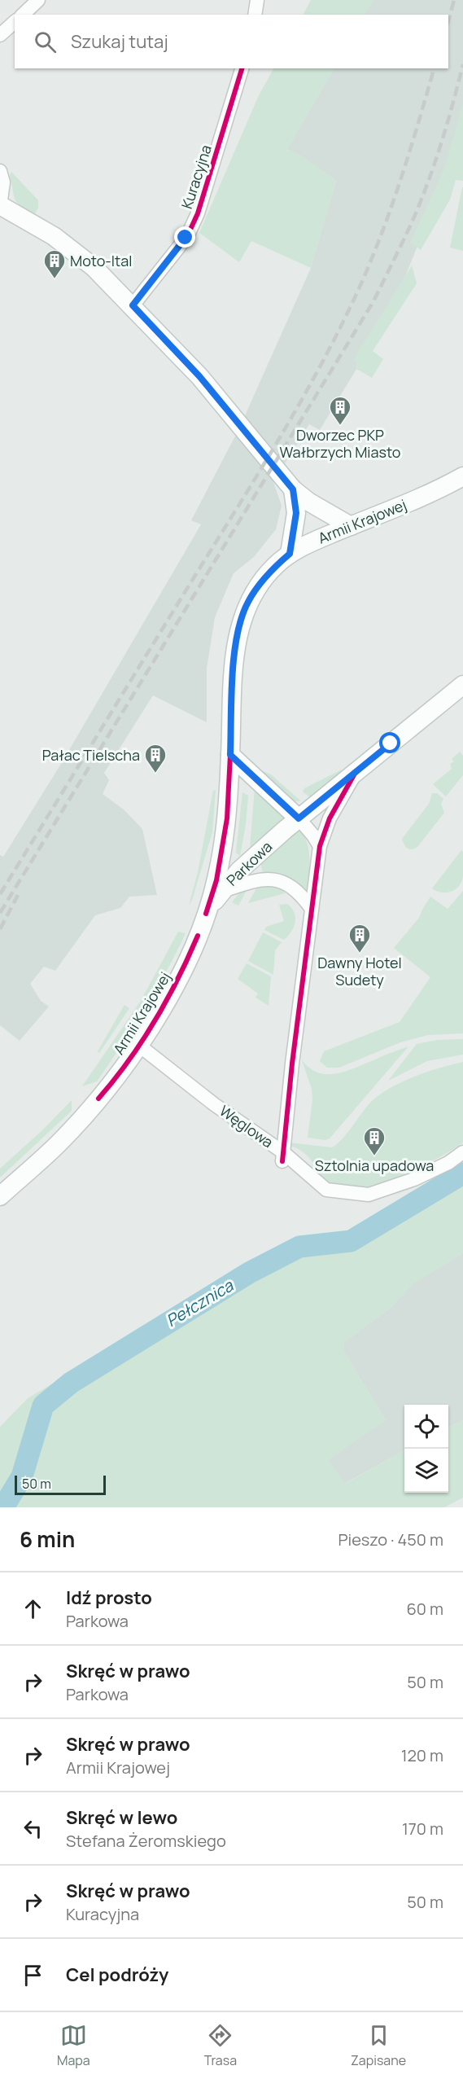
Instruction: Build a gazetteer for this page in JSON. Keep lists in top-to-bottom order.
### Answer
{
  "streets": {
    "main road": ["Armii Krajowej", "Parkowa"],
    "street": ["Kuracyjna", "Węglowa"]
  },
  "crossings": [
    ["Armii Krajowej", "Parkowa"],
    ["Armii Krajowej", "Węglowa"]
  ],
  "water": ["Pełcznica"],
  "places": {
    "building": [
      "Moto-Ital",
      "Dworzec PKP Wałbrzych Miasto",
      "Pałac Tielscha",
      "Dawny Hotel Sudety",
      "Sztolnia upadowa"
    ]
  },
  "scale_bar": "50 m",
  "page": {
    "search": "Szukaj tutaj",
    "scale": "50 m",
    "heading": ["6 min", "Pieszo · 450 m"],
    "list": [
      ["Idź prosto", "Parkowa", "60 m"],
      ["Skręć w prawo", "Parkowa", "50 m"],
      ["Skręć w prawo", "Armii Krajowej", "120 m"],
      ["Skręć w lewo", "Stefana Żeromskiego", "170 m"],
      ["Skręć w prawo", "Kuracyjna", "50 m"],
      "Cel podróży"
    ],
    "nav": ["Mapa", "Trasa", "Zapisane"]
  }
}
